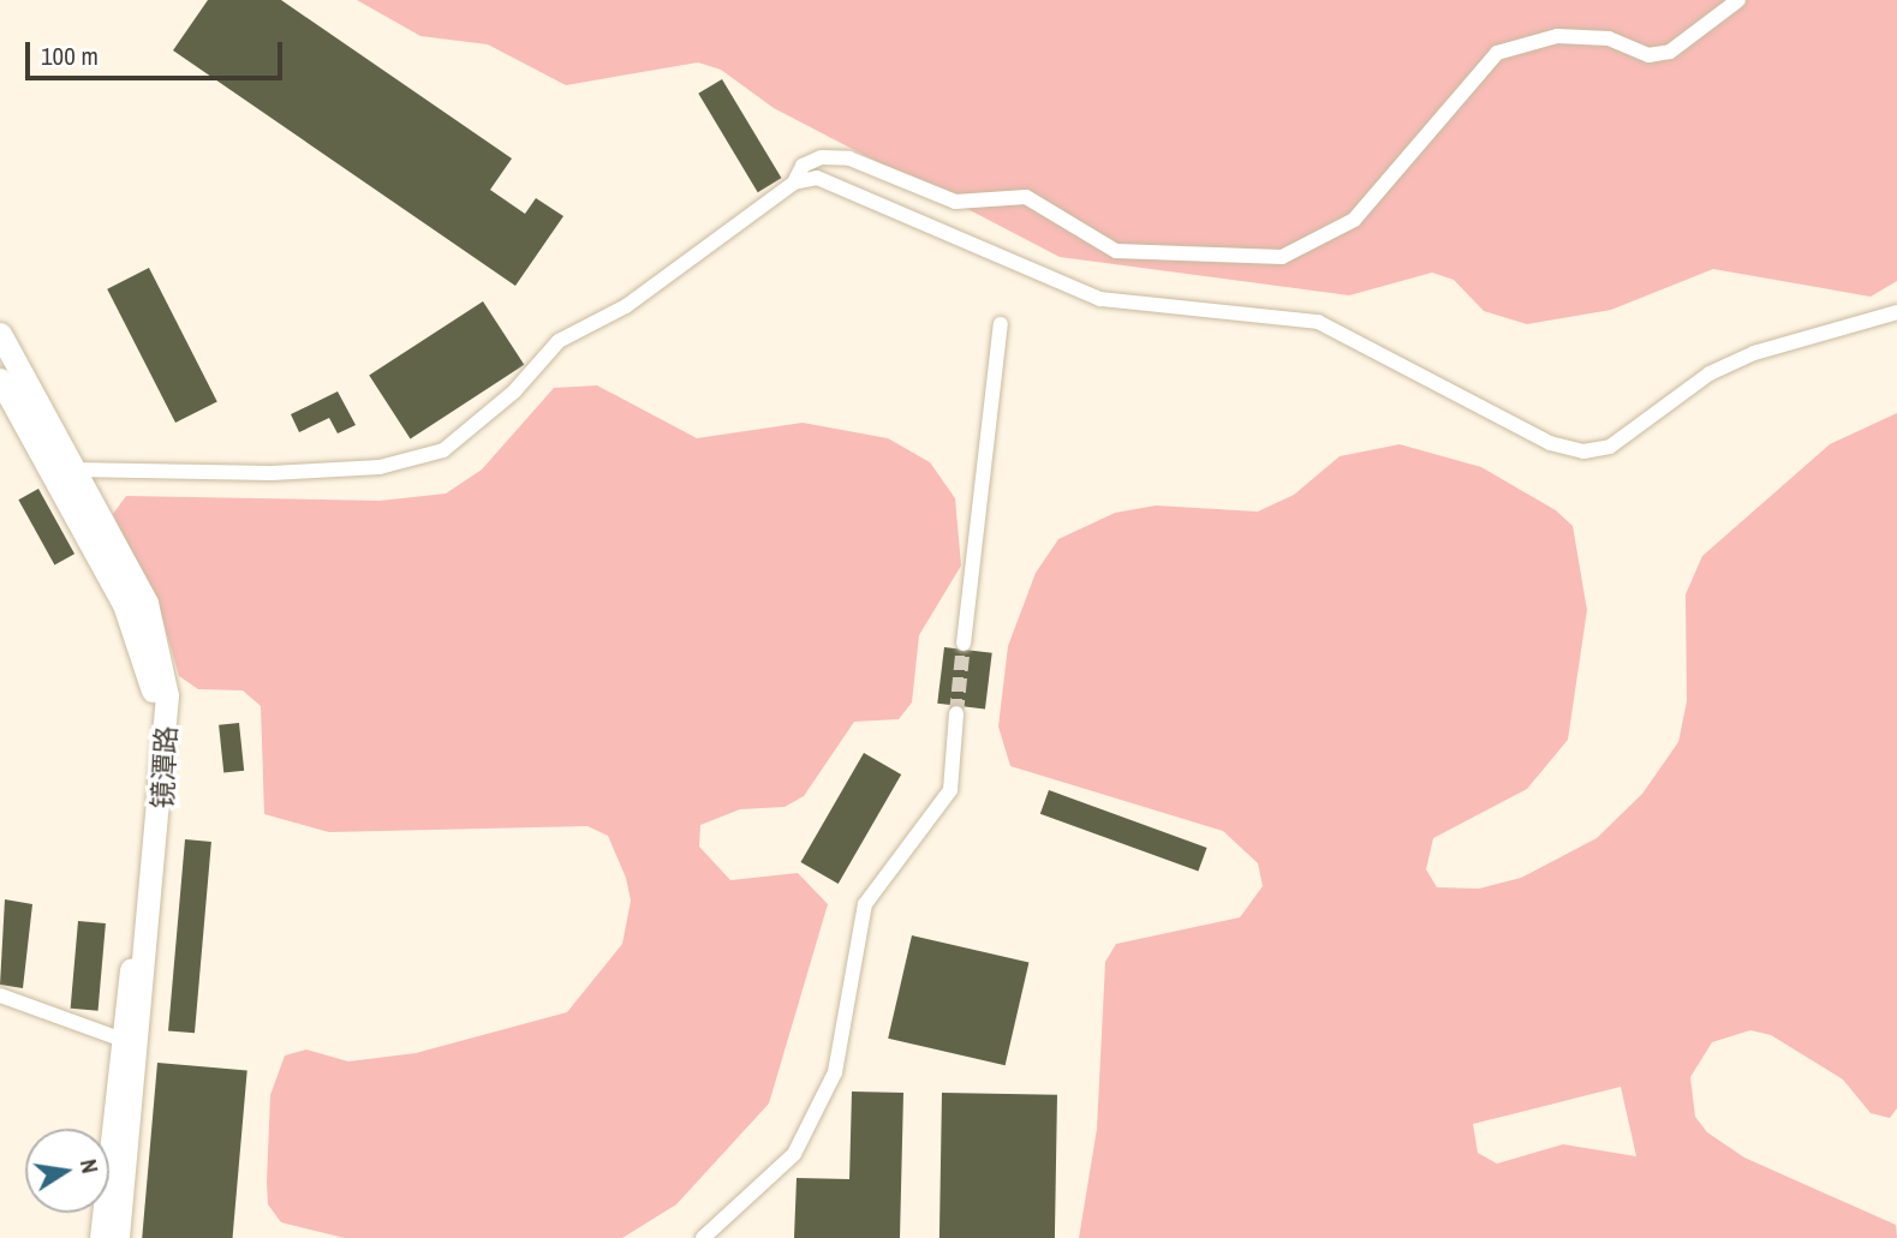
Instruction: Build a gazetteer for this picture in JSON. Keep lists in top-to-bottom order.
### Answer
{
  "streets": {
    "main road": ["镜潭路"]
  },
  "scale_bar": "100 m",
  "north": "right"
}
